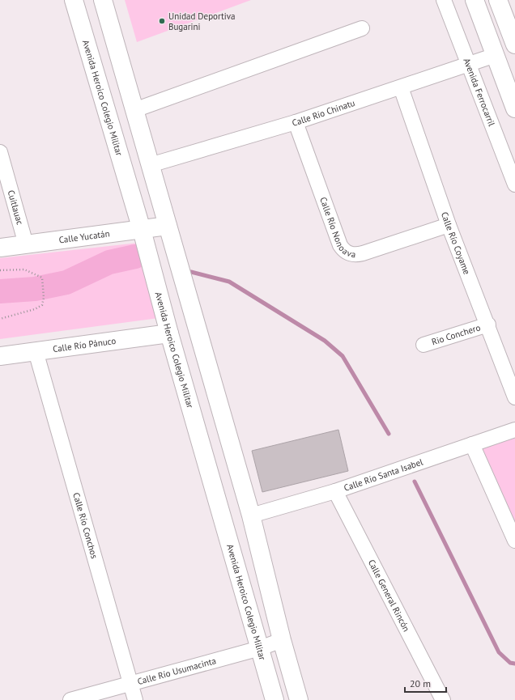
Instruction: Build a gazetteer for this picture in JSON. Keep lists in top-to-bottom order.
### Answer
{
  "streets": {
    "main road": ["Avenida Heroico Colegio Militar", "Calle Yucatán", "Calle Río Pánuco"],
    "street": [
      "Avenida Ferrocarril",
      "Calle Río Chinatu",
      "Cuitlauac",
      "Calle Río Nonoava",
      "Calle Río Coyame",
      "Rio Conchero",
      "Calle Río Santa Isabel",
      "Calle Río Conchos",
      "Calle General Rincón",
      "Calle Río Usumacinta"
    ]
  },
  "crossings": [
    ["Avenida Ferrocarril", "Calle Río Chinatu"],
    ["Avenida Heroico Colegio Militar", "Calle Yucatán"],
    ["Avenida Heroico Colegio Militar", "Calle Río Pánuco"],
    ["Avenida Heroico Colegio Militar", "Calle Río Usumacinta"],
    ["Calle Río Chinatu", "Calle Río Nonoava"],
    ["Calle Río Chinatu", "Calle Río Coyame"],
    ["Cuitlauac", "Calle Yucatán"],
    ["Calle Río Nonoava", "Calle Río Coyame"],
    ["Calle Río Coyame", "Rio Conchero"],
    ["Calle Río Pánuco", "Calle Río Conchos"],
    ["Calle Río Santa Isabel", "Calle General Rincón"],
    ["Calle Río Conchos", "Calle Río Usumacinta"]
  ],
  "places": ["Unidad Deportiva Bugarini"],
  "scale_bar": "20 m"
}
